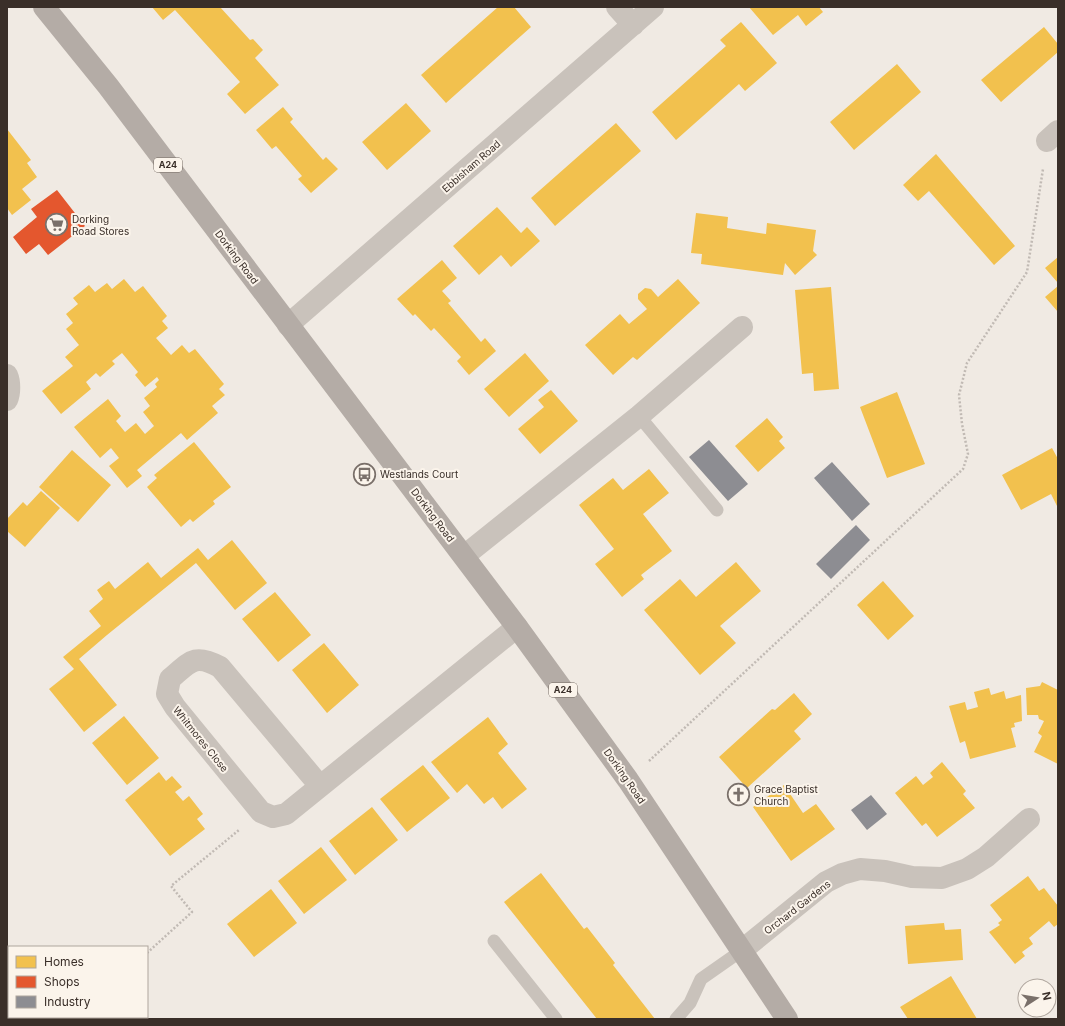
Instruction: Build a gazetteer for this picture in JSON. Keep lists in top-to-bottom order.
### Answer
{
  "streets": {
    "highway": ["A24", "Dorking Road"],
    "street": ["Ebbisham Road", "Whitmores Close", "Orchard Gardens"]
  },
  "crossings": [
    ["Ebbisham Road", "Dorking Road"],
    ["Dorking Road", "Orchard Gardens"]
  ],
  "places": {
    "supermarket": ["Dorking Road Stores"],
    "bus stop": ["Westlands Court"],
    "church": ["Grace Baptist Church"]
  },
  "legend": ["Homes", "Shops", "Industry"],
  "north": "right"
}
